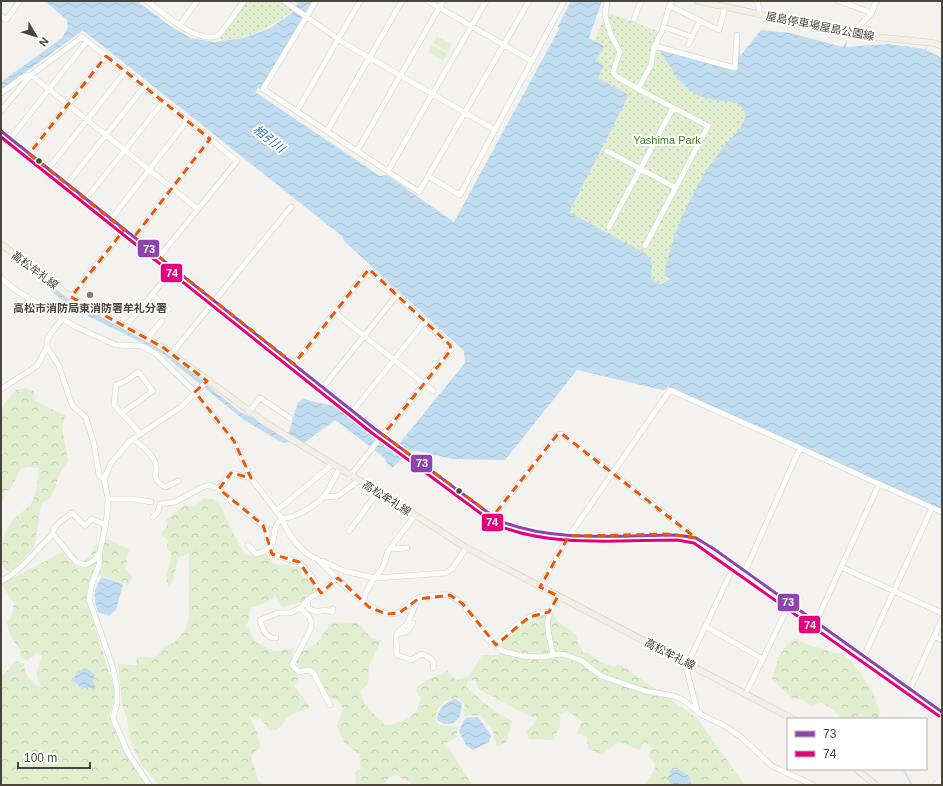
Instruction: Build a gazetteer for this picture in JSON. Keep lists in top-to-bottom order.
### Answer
{
  "streets": {
    "main road": ["屋島停車場屋島公園線", "高松牟礼線"]
  },
  "water": ["相引川"],
  "parks": ["Yashima Park"],
  "places": ["高松市消防局東消防署牟礼分署"],
  "lines": ["transit line 73", "transit line 74"],
  "legend": ["73", "74"],
  "scale_bar": "100 m",
  "north": "bottom right"
}
